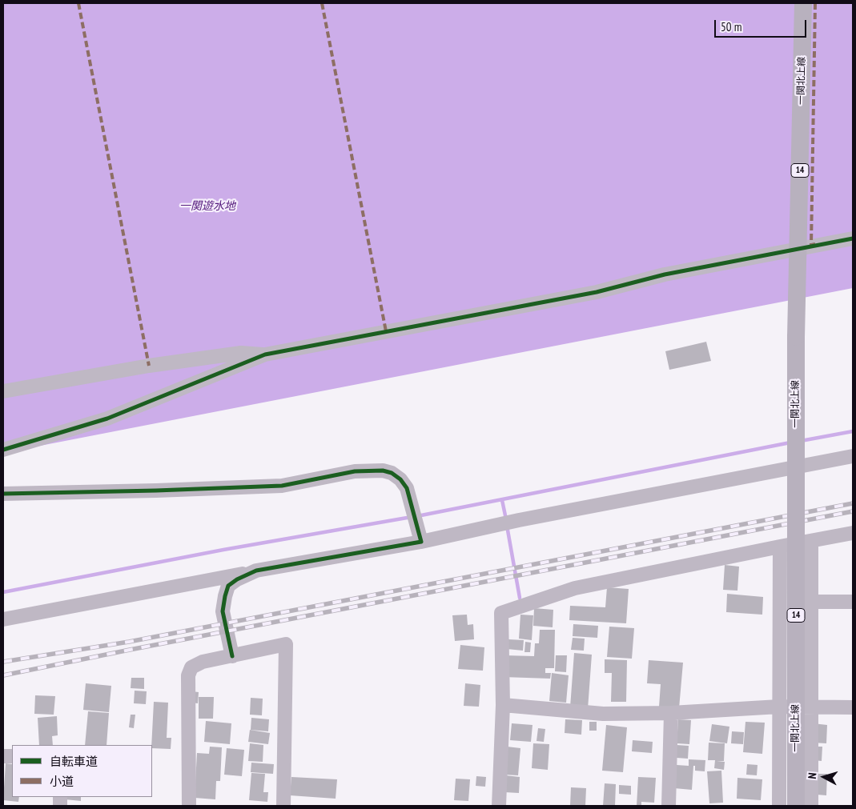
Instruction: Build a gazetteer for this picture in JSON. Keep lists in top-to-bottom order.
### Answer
{
  "streets": {
    "main road": ["一関北上線", "14"]
  },
  "water": ["一関遊水地"],
  "legend": ["自転車道", "小道"],
  "scale_bar": "50 m",
  "north": "left"
}
